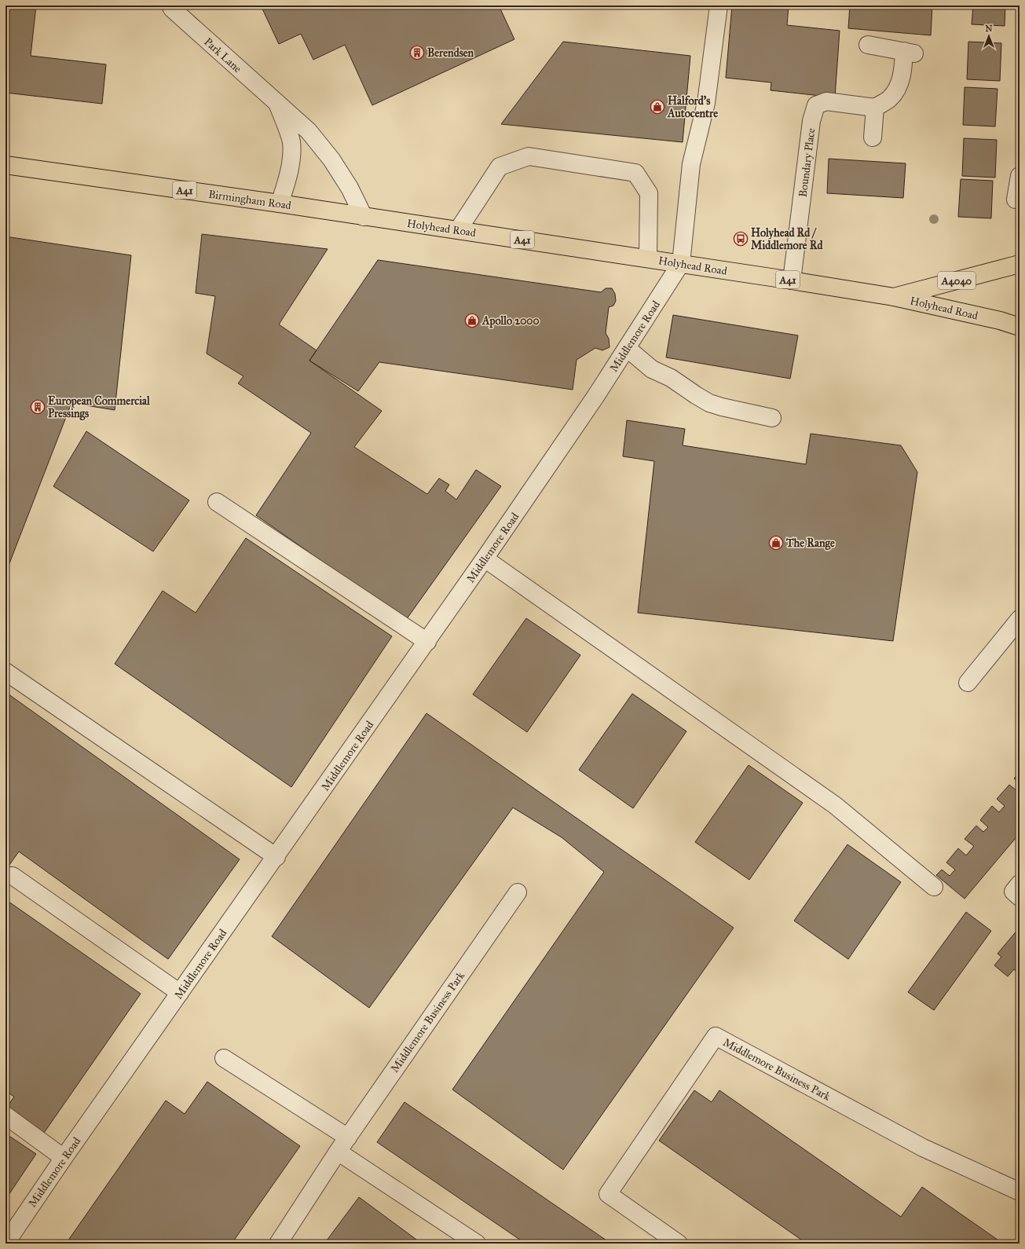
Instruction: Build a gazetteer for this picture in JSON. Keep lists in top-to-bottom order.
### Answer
{
  "streets": {
    "main road": [
      "A41",
      "Birmingham Road",
      "Holyhead Road",
      "A4040"
    ],
    "street": [
      "Park Lane",
      "Boundary Place",
      "Middlemore Road",
      "Middlemore Business Park"
    ]
  },
  "crossings": [
    ["Park Lane", "Birmingham Road"],
    ["Park Lane", "Holyhead Road"],
    ["Boundary Place", "Holyhead Road"],
    ["Birmingham Road", "Holyhead Road"],
    ["Holyhead Road", "A4040"],
    ["Holyhead Road", "Middlemore Road"]
  ],
  "places": {
    "building": ["Berendsen", "European Commercial Pressings"],
    "shop": ["Halford's Autocentre", "Apollo 2000", "The Range"],
    "bus stop": ["Holyhead Rd / Middlemore Rd"]
  },
  "north": "top"
}
